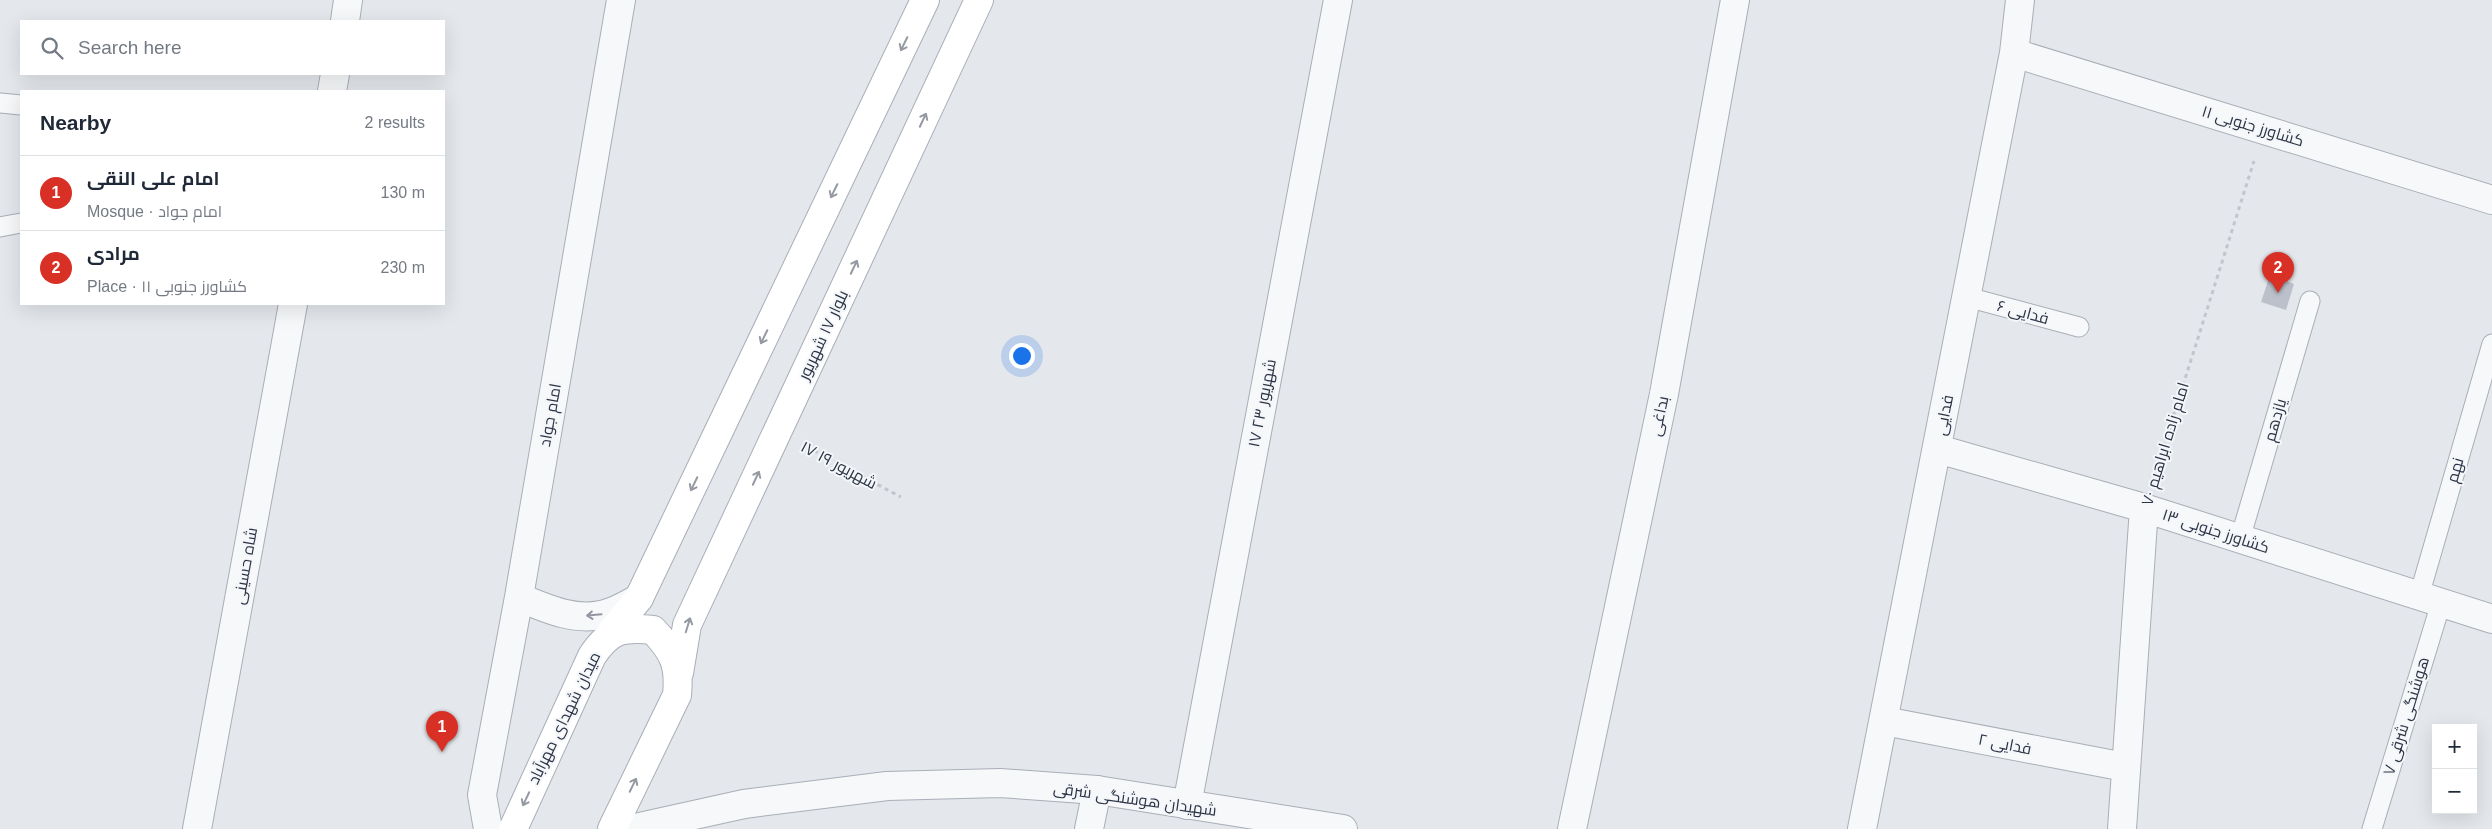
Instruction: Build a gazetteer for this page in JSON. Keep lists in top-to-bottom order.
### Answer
{
  "streets": {
    "main road": ["بلوار ۱۷ شهریور", "میدان شهدای مهرآباد"],
    "street": [
      "کشاورز جنوبی ۱۱",
      "۱۷ شهریور ۲۳",
      "امام جواد",
      "فدایی",
      "بداغی",
      "امام زاده ابراهیم ۷۰",
      "کشاورز جنوبی ۱۳",
      "شاه حسینی",
      "فدایی ۲",
      "شهیدان هوشنگی شرقی"
    ],
    "lane": [
      "فدایی ۶",
      "یازدهم",
      "نهم",
      "هوشنگی شرقی ۷"
    ],
    "path": ["۱۷ شهریور ۱۹"]
  },
  "crossings": [
    ["کشاورز جنوبی ۱۱", "فدایی"],
    ["کشاورز جنوبی ۱۱", "امام زاده ابراهیم ۷۰"],
    ["فدایی ۶", "فدایی"],
    ["بلوار ۱۷ شهریور", "۱۷ شهریور ۱۹"],
    ["بلوار ۱۷ شهریور", "میدان شهدای مهرآباد"],
    ["۱۷ شهریور ۲۳", "شهیدان هوشنگی شرقی"],
    ["فدایی", "کشاورز جنوبی ۱۳"],
    ["فدایی", "فدایی ۲"],
    ["یازدهم", "کشاورز جنوبی ۱۳"],
    ["امام زاده ابراهیم ۷۰", "کشاورز جنوبی ۱۳"],
    ["امام زاده ابراهیم ۷۰", "فدایی ۲"],
    ["نهم", "کشاورز جنوبی ۱۳"],
    ["نهم", "هوشنگی شرقی ۷"],
    ["کشاورز جنوبی ۱۳", "هوشنگی شرقی ۷"]
  ],
  "page": {
    "search": "Search here",
    "heading": ["Nearby", "2 results"],
    "list": [
      {
        "mark": "1",
        "name": "امام علی النقی",
        "note": "Mosque · امام جواد",
        "value": "130 m"
      },
      {
        "mark": "2",
        "name": "مرادی",
        "note": "Place · کشاورز جنوبی ۱۱",
        "value": "230 m"
      }
    ],
    "pins": ["2", "1"],
    "map_buttons": ["+", "−"]
  }
}
